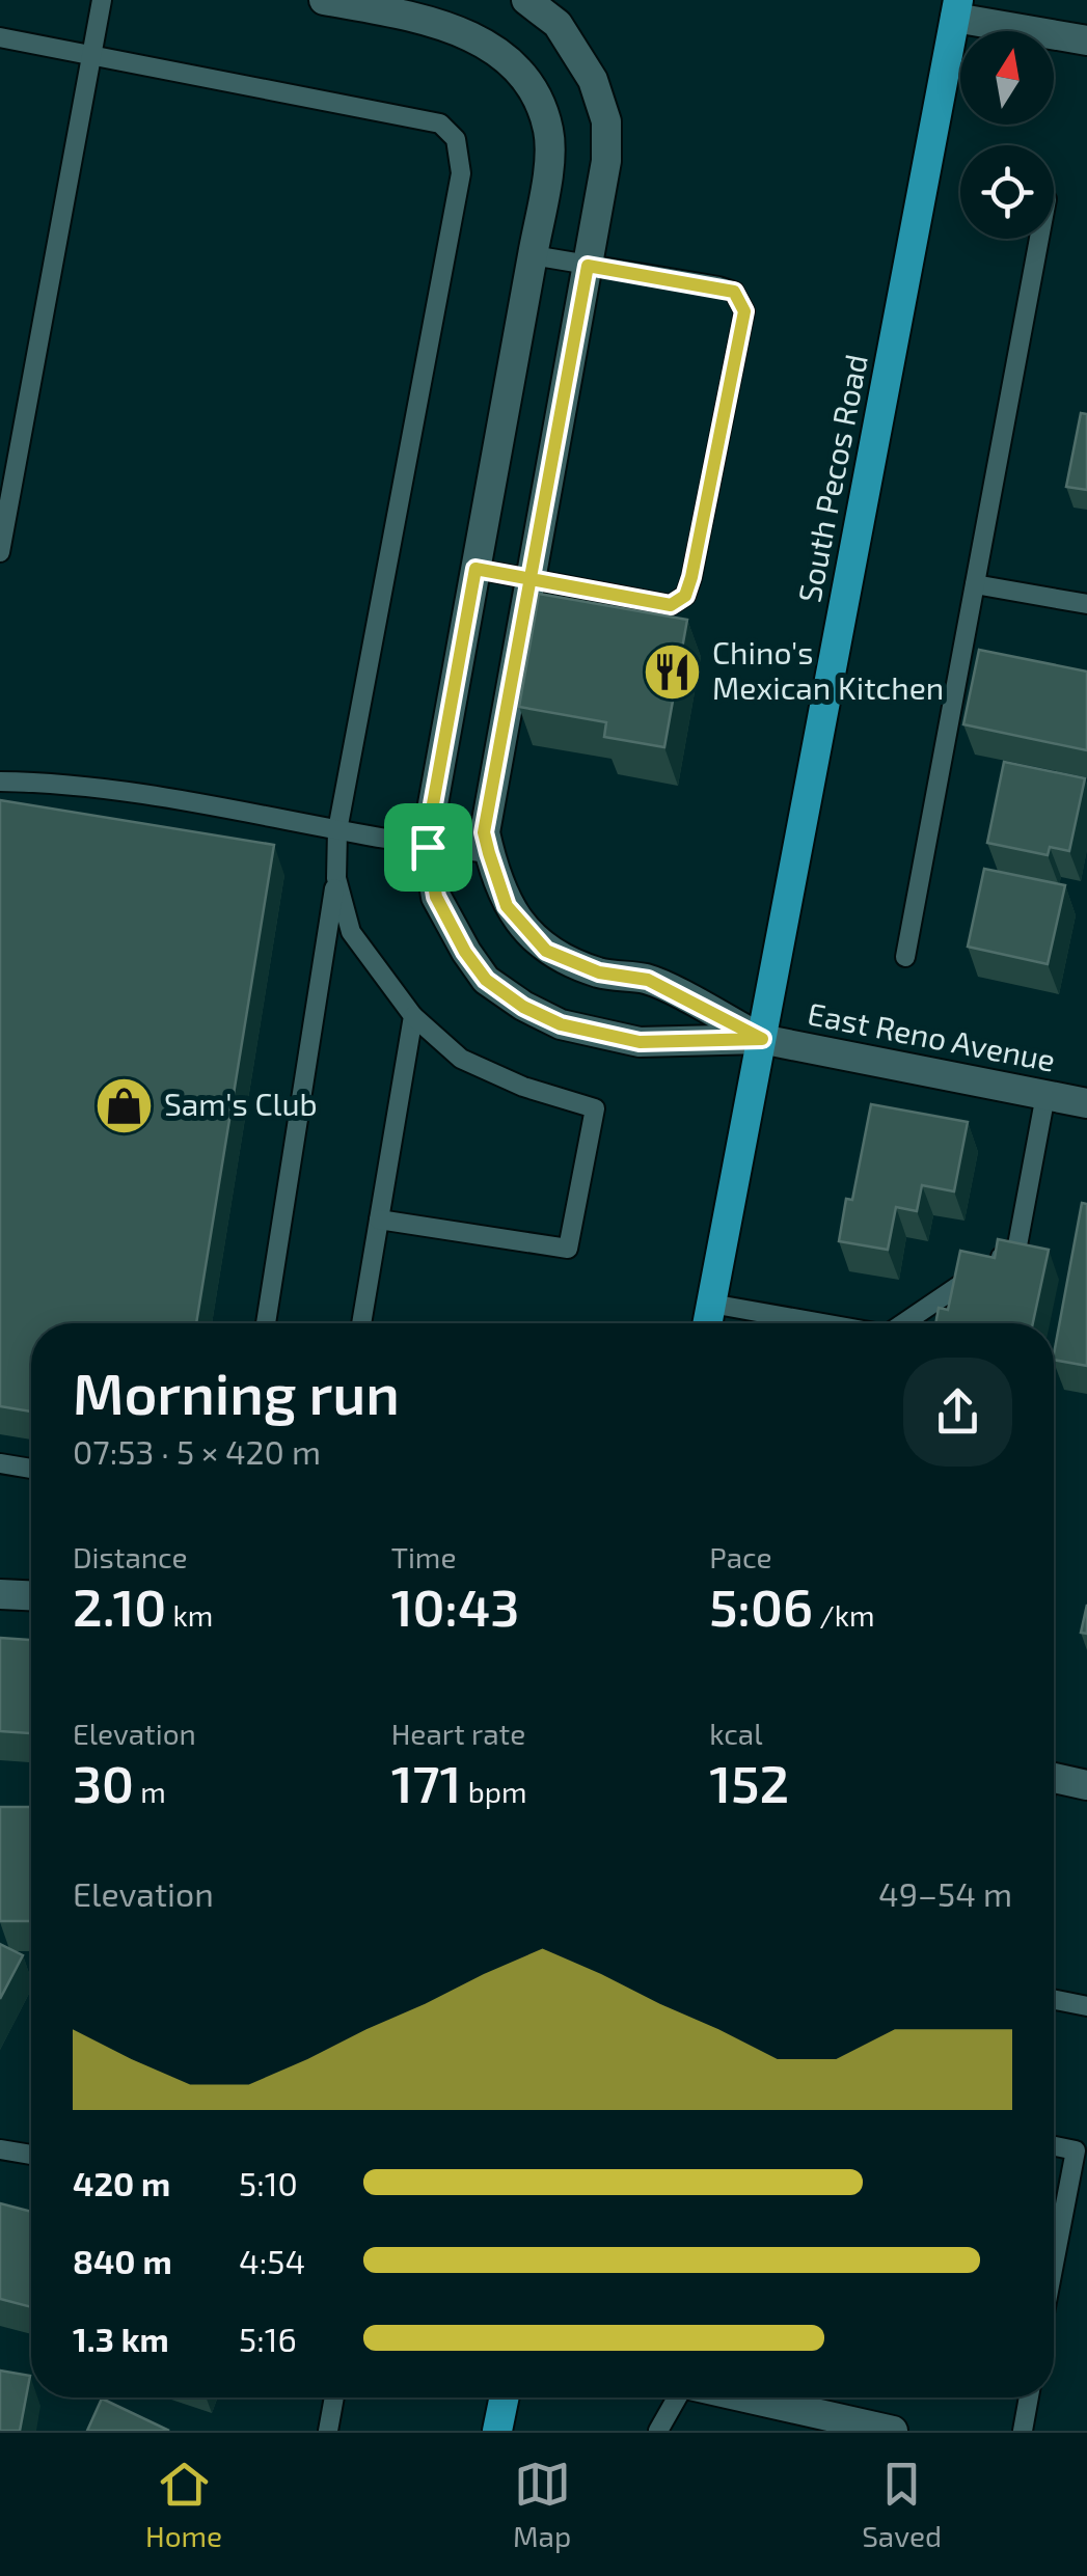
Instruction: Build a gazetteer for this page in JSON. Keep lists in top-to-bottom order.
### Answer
{
  "streets": {
    "main road": ["South Pecos Road"],
    "street": ["East Reno Avenue"]
  },
  "crossings": [
    ["South Pecos Road", "East Reno Avenue"]
  ],
  "places": {
    "restaurant": ["Chino's Mexican Kitchen"],
    "shop": ["Sam's Club"]
  },
  "north": "top",
  "page": {
    "heading": ["Morning run", "07:53 · 5 × 420 m"],
    "stats": [
      ["Distance", "2.10 km"],
      ["Time", "10:43"],
      ["Pace", "5:06 /km"],
      ["Elevation", "30 m"],
      ["Heart rate", "171 bpm"],
      ["kcal", "152"]
    ],
    "chart": ["Elevation", "49–54 m"],
    "list": [
      {
        "name": "420 m",
        "note": "5:10"
      },
      {
        "name": "840 m",
        "note": "4:54"
      },
      {
        "name": "1.3 km",
        "note": "5:16"
      }
    ],
    "tabs": ["Home", "Map", "Saved"]
  }
}
